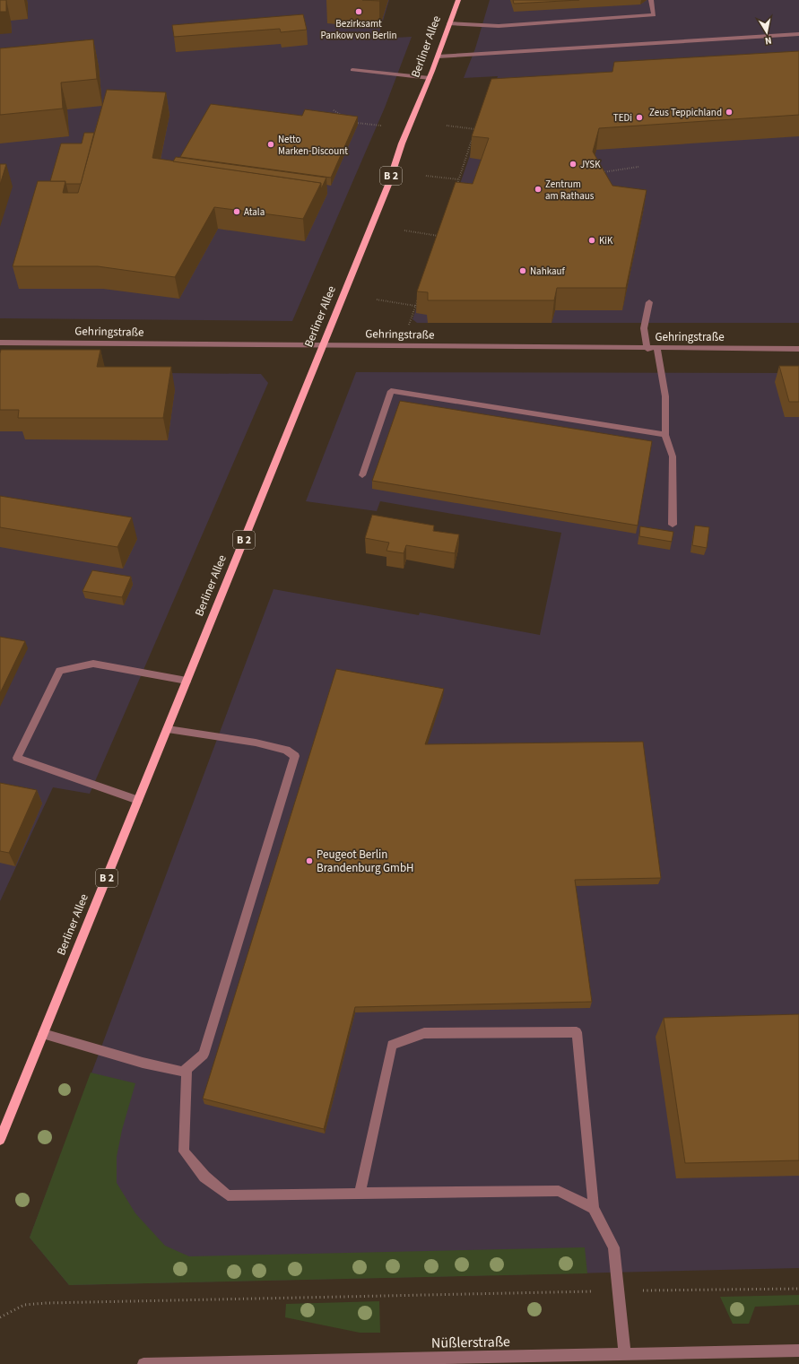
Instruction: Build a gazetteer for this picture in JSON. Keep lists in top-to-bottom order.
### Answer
{
  "streets": {
    "main road": ["Berliner Allee", "B 2"],
    "street": ["Gehringstraße", "Nüßlerstraße"]
  },
  "crossings": [
    ["Berliner Allee", "Gehringstraße"]
  ],
  "places": [
    "Bezirksamt Pankow von Berlin",
    "Zeus Teppichland",
    "TEDi",
    "Netto Marken-Discount",
    "JYSK",
    "Zentrum am Rathaus",
    "Atala",
    "KiK",
    "Nahkauf",
    "Peugeot Berlin Brandenburg GmbH"
  ],
  "north": "bottom"
}
